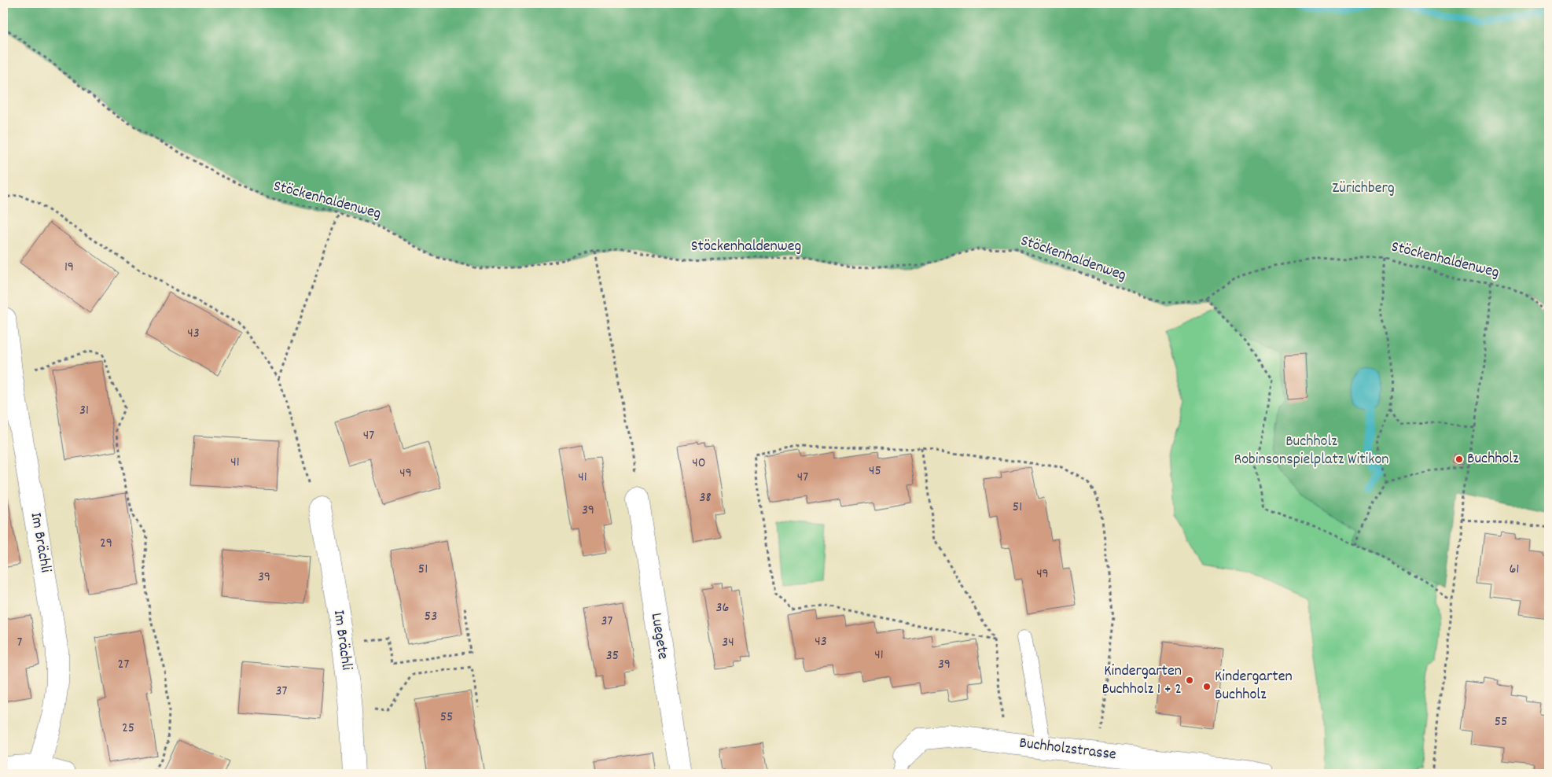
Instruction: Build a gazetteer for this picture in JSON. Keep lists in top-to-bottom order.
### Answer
{
  "streets": {
    "street": ["Im Brächli", "Luegete", "Buchholzstrasse"],
    "path": ["Stöckenhaldenweg"]
  },
  "parks": ["Zürichberg", "Buchholz Robinsonspielplatz Witikon"],
  "places": ["Buchholz", "Kindergarten Buchholz 1 + 2", "Kindergarten Buchholz"],
  "house_numbers": [
    "19",
    "43",
    "31",
    "47",
    "41",
    "40",
    "45",
    "49",
    "41",
    "47",
    "38",
    "51",
    "39",
    "29",
    "51",
    "61",
    "49",
    "39",
    "36",
    "53",
    "37",
    "43",
    "7",
    "34",
    "41",
    "35",
    "27",
    "39",
    "37",
    "55",
    "55",
    "25"
  ]
}
